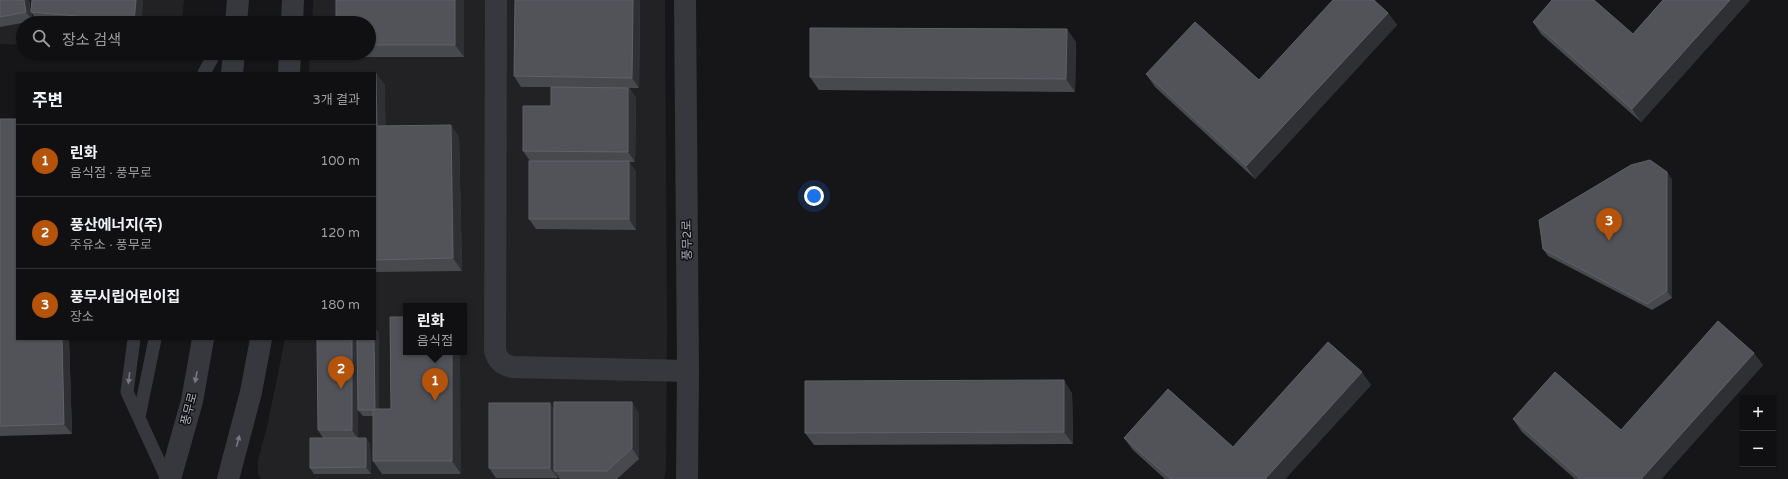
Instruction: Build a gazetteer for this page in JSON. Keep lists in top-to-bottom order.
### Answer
{
  "streets": {
    "street": ["풍무2로", "풍무로"]
  },
  "page": {
    "search": "장소 검색",
    "heading": ["주변", "3개 결과"],
    "list": [
      {
        "mark": "1",
        "name": "린화",
        "note": "음식점 · 풍무로",
        "value": "100 m"
      },
      {
        "mark": "2",
        "name": "풍산에너지(주)",
        "note": "주유소 · 풍무로",
        "value": "120 m"
      },
      {
        "mark": "3",
        "name": "풍무시립어린이집",
        "note": "장소",
        "value": "180 m"
      }
    ],
    "pins": ["3", "2", "1"],
    "popup": ["린화", "음식점"],
    "map_buttons": ["+", "−"]
  }
}
